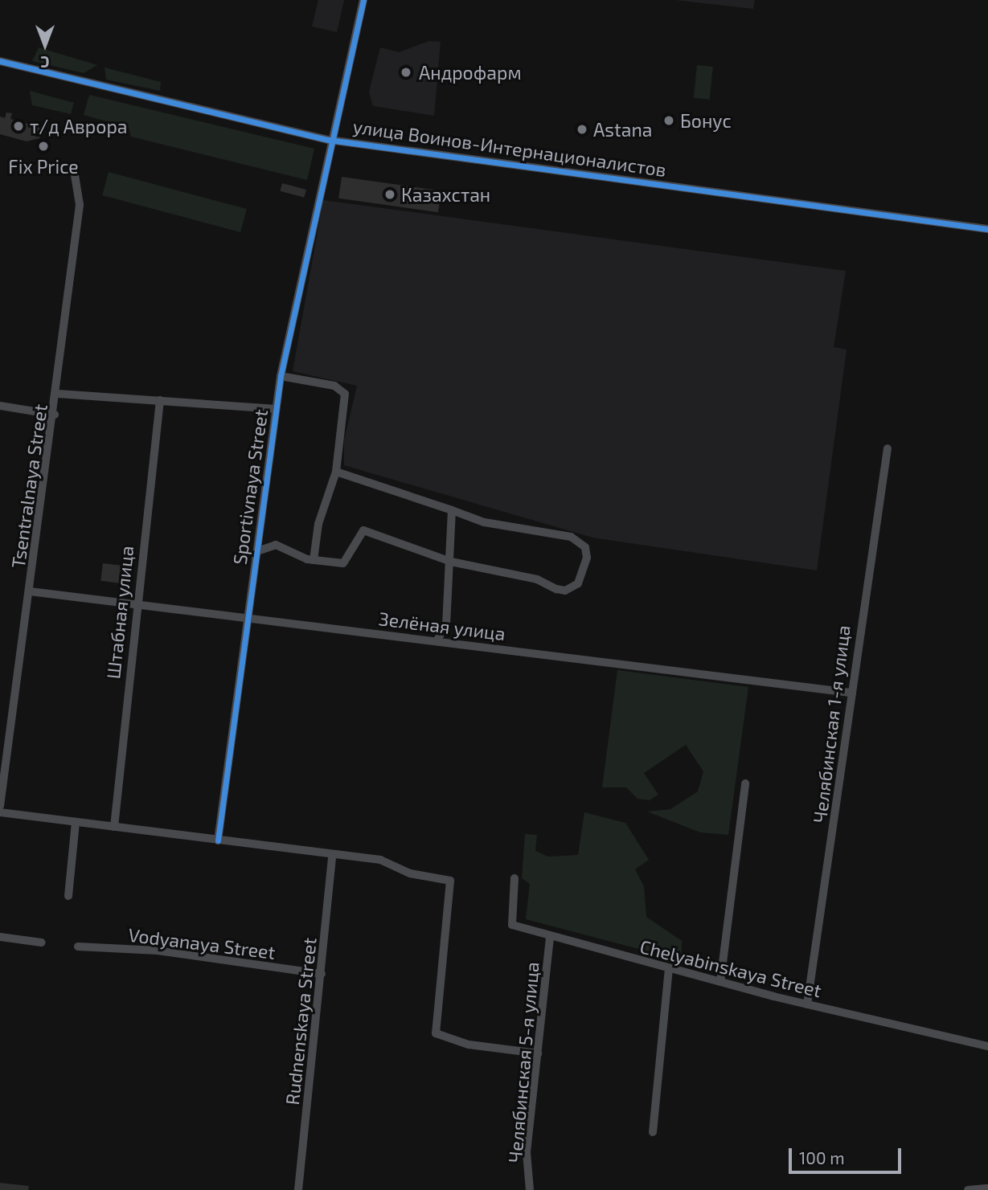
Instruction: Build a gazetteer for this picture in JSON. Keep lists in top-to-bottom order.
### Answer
{
  "streets": {
    "street": [
      "улица Воинов-Интернационалистов",
      "Tsentralnaya Street",
      "Sportivnaya Street",
      "Штабная улица",
      "Зелёная улица",
      "Челябинская 1-я улица",
      "Vodyanaya Street",
      "Chelyabinskaya Street",
      "Rudnenskaya Street",
      "Челябинская 5-я улица"
    ]
  },
  "crossings": [
    ["улица Воинов-Интернационалистов", "Sportivnaya Street"],
    ["Tsentralnaya Street", "Зелёная улица"],
    ["Sportivnaya Street", "Зелёная улица"],
    ["Штабная улица", "Зелёная улица"],
    ["Зелёная улица", "Челябинская 1-я улица"],
    ["Челябинская 1-я улица", "Chelyabinskaya Street"],
    ["Vodyanaya Street", "Rudnenskaya Street"],
    ["Chelyabinskaya Street", "Челябинская 5-я улица"]
  ],
  "places": [
    "Андрофарм",
    "Бонус",
    "т/д Аврора",
    "Astana",
    "Fix Price",
    "Казахстан"
  ],
  "scale_bar": "100 m",
  "north": "bottom"
}
